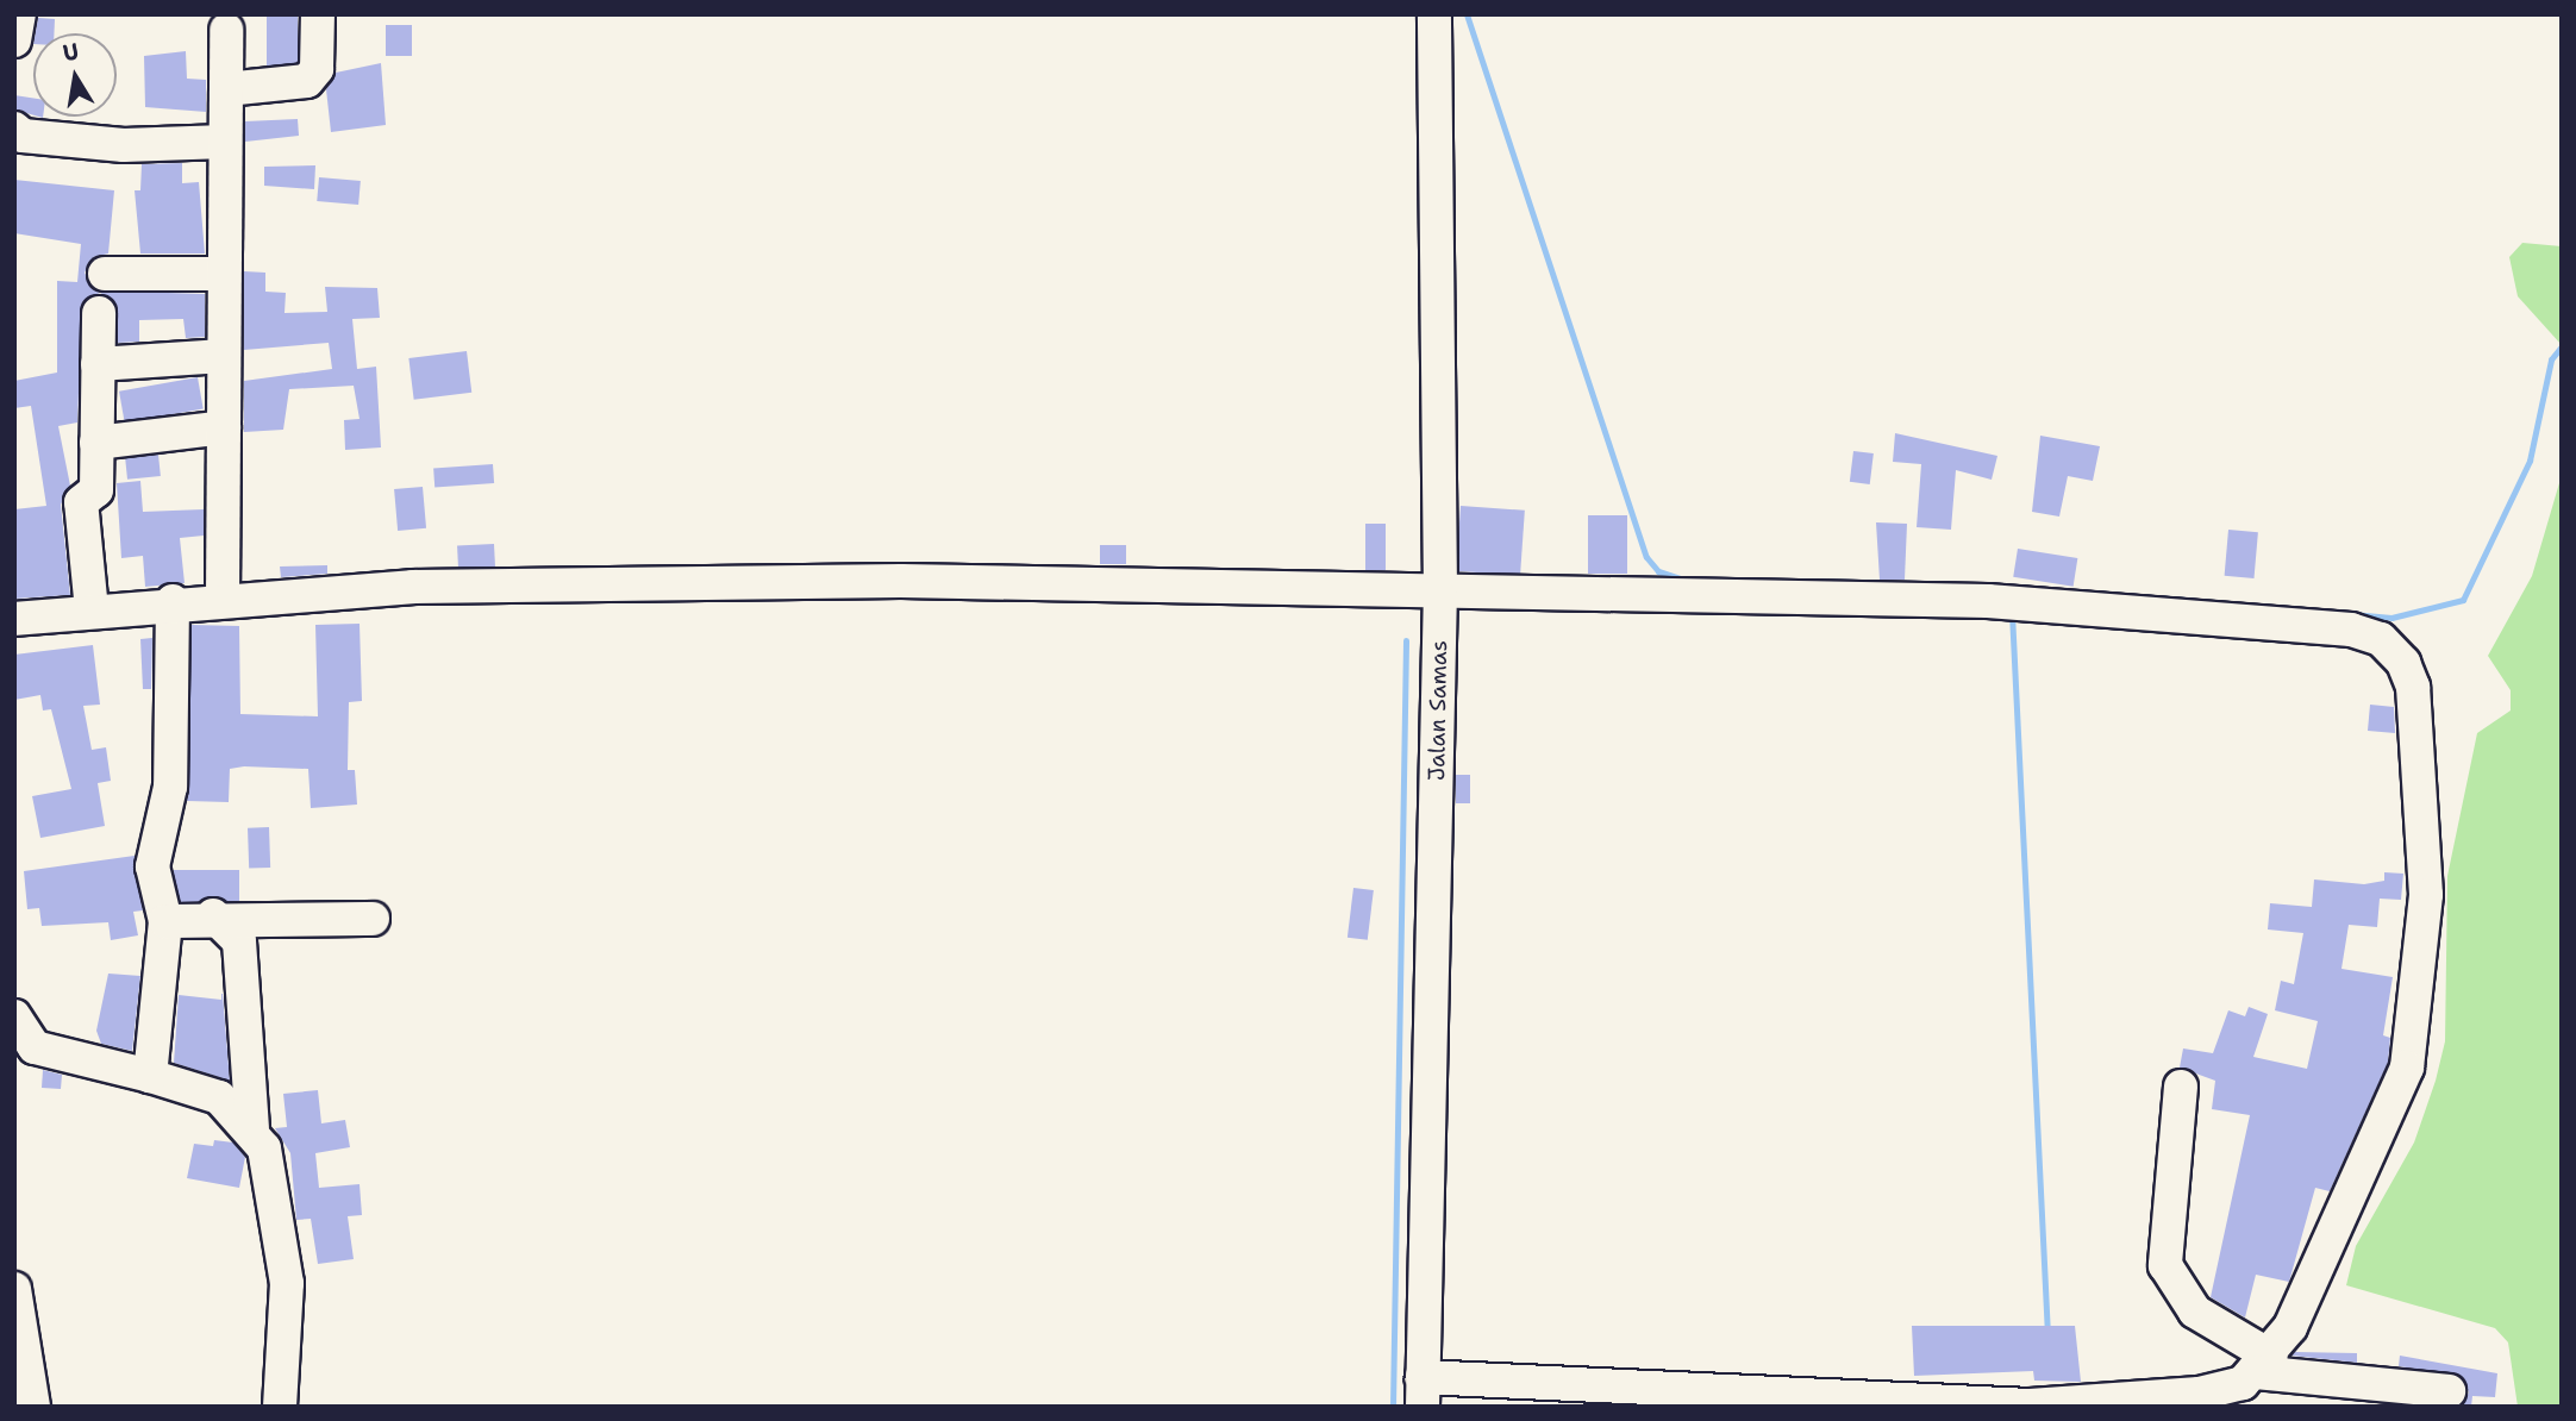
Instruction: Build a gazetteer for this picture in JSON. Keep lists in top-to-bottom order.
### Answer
{
  "streets": {
    "street": ["Jalan Samas"]
  },
  "north": "top"
}
